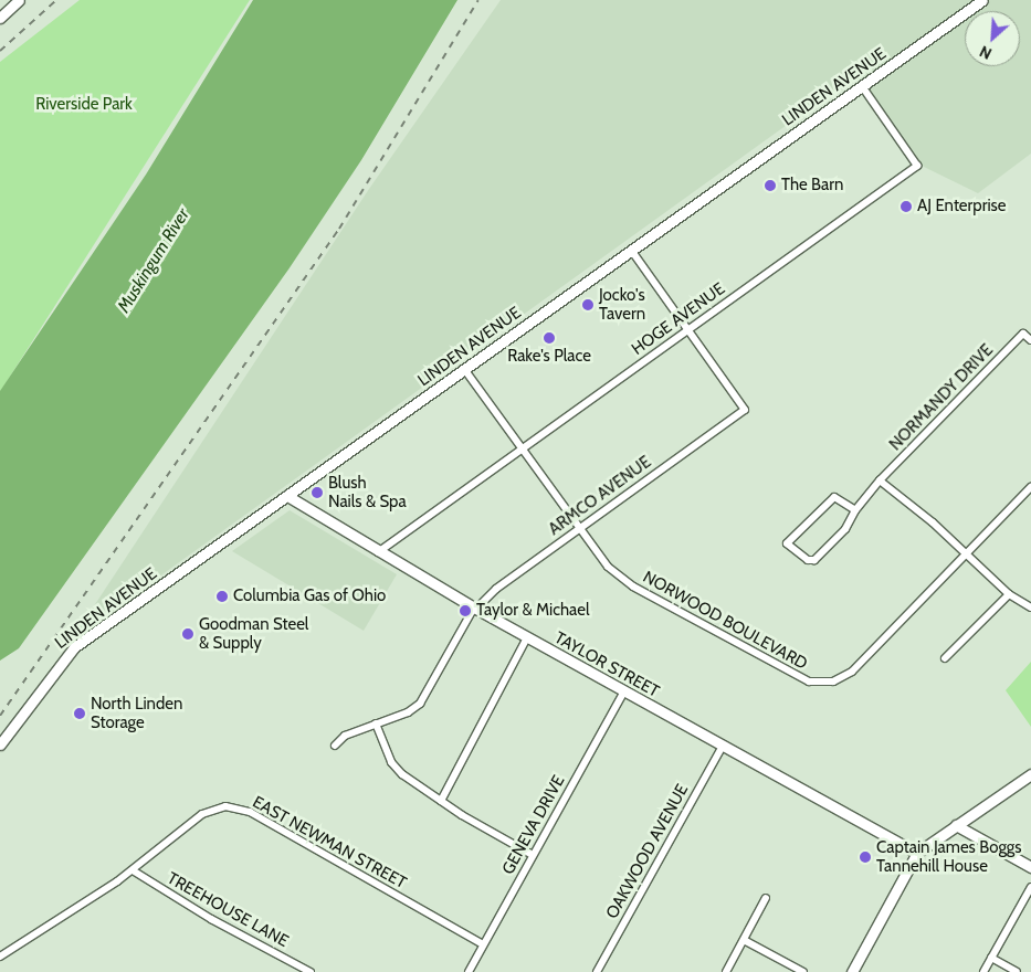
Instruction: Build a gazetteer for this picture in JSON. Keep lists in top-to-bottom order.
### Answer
{
  "streets": {
    "street": [
      "LINDEN AVENUE",
      "HOGE AVENUE",
      "NORMANDY DRIVE",
      "ARMCO AVENUE",
      "NORWOOD BOULEVARD",
      "TAYLOR STREET",
      "GENEVA DRIVE",
      "EAST NEWMAN STREET",
      "OAKWOOD AVENUE",
      "TREEHOUSE LANE"
    ]
  },
  "crossings": [
    ["LINDEN AVENUE", "HOGE AVENUE"],
    ["LINDEN AVENUE", "NORWOOD BOULEVARD"],
    ["LINDEN AVENUE", "TAYLOR STREET"],
    ["HOGE AVENUE", "ARMCO AVENUE"],
    ["HOGE AVENUE", "NORWOOD BOULEVARD"],
    ["HOGE AVENUE", "TAYLOR STREET"],
    ["ARMCO AVENUE", "NORWOOD BOULEVARD"],
    ["ARMCO AVENUE", "TAYLOR STREET"],
    ["TAYLOR STREET", "GENEVA DRIVE"],
    ["TAYLOR STREET", "OAKWOOD AVENUE"],
    ["GENEVA DRIVE", "EAST NEWMAN STREET"],
    ["EAST NEWMAN STREET", "TREEHOUSE LANE"]
  ],
  "water": ["Muskingum River"],
  "parks": ["Riverside Park"],
  "places": [
    "The Barn",
    "AJ Enterprise",
    "Jocko's Tavern",
    "Rake's Place",
    "Blush Nails & Spa",
    "Columbia Gas of Ohio",
    "Taylor & Michael",
    "Goodman Steel & Supply",
    "North Linden Storage",
    "Captain James Boggs Tannehill House"
  ],
  "north": "bottom left"
}
